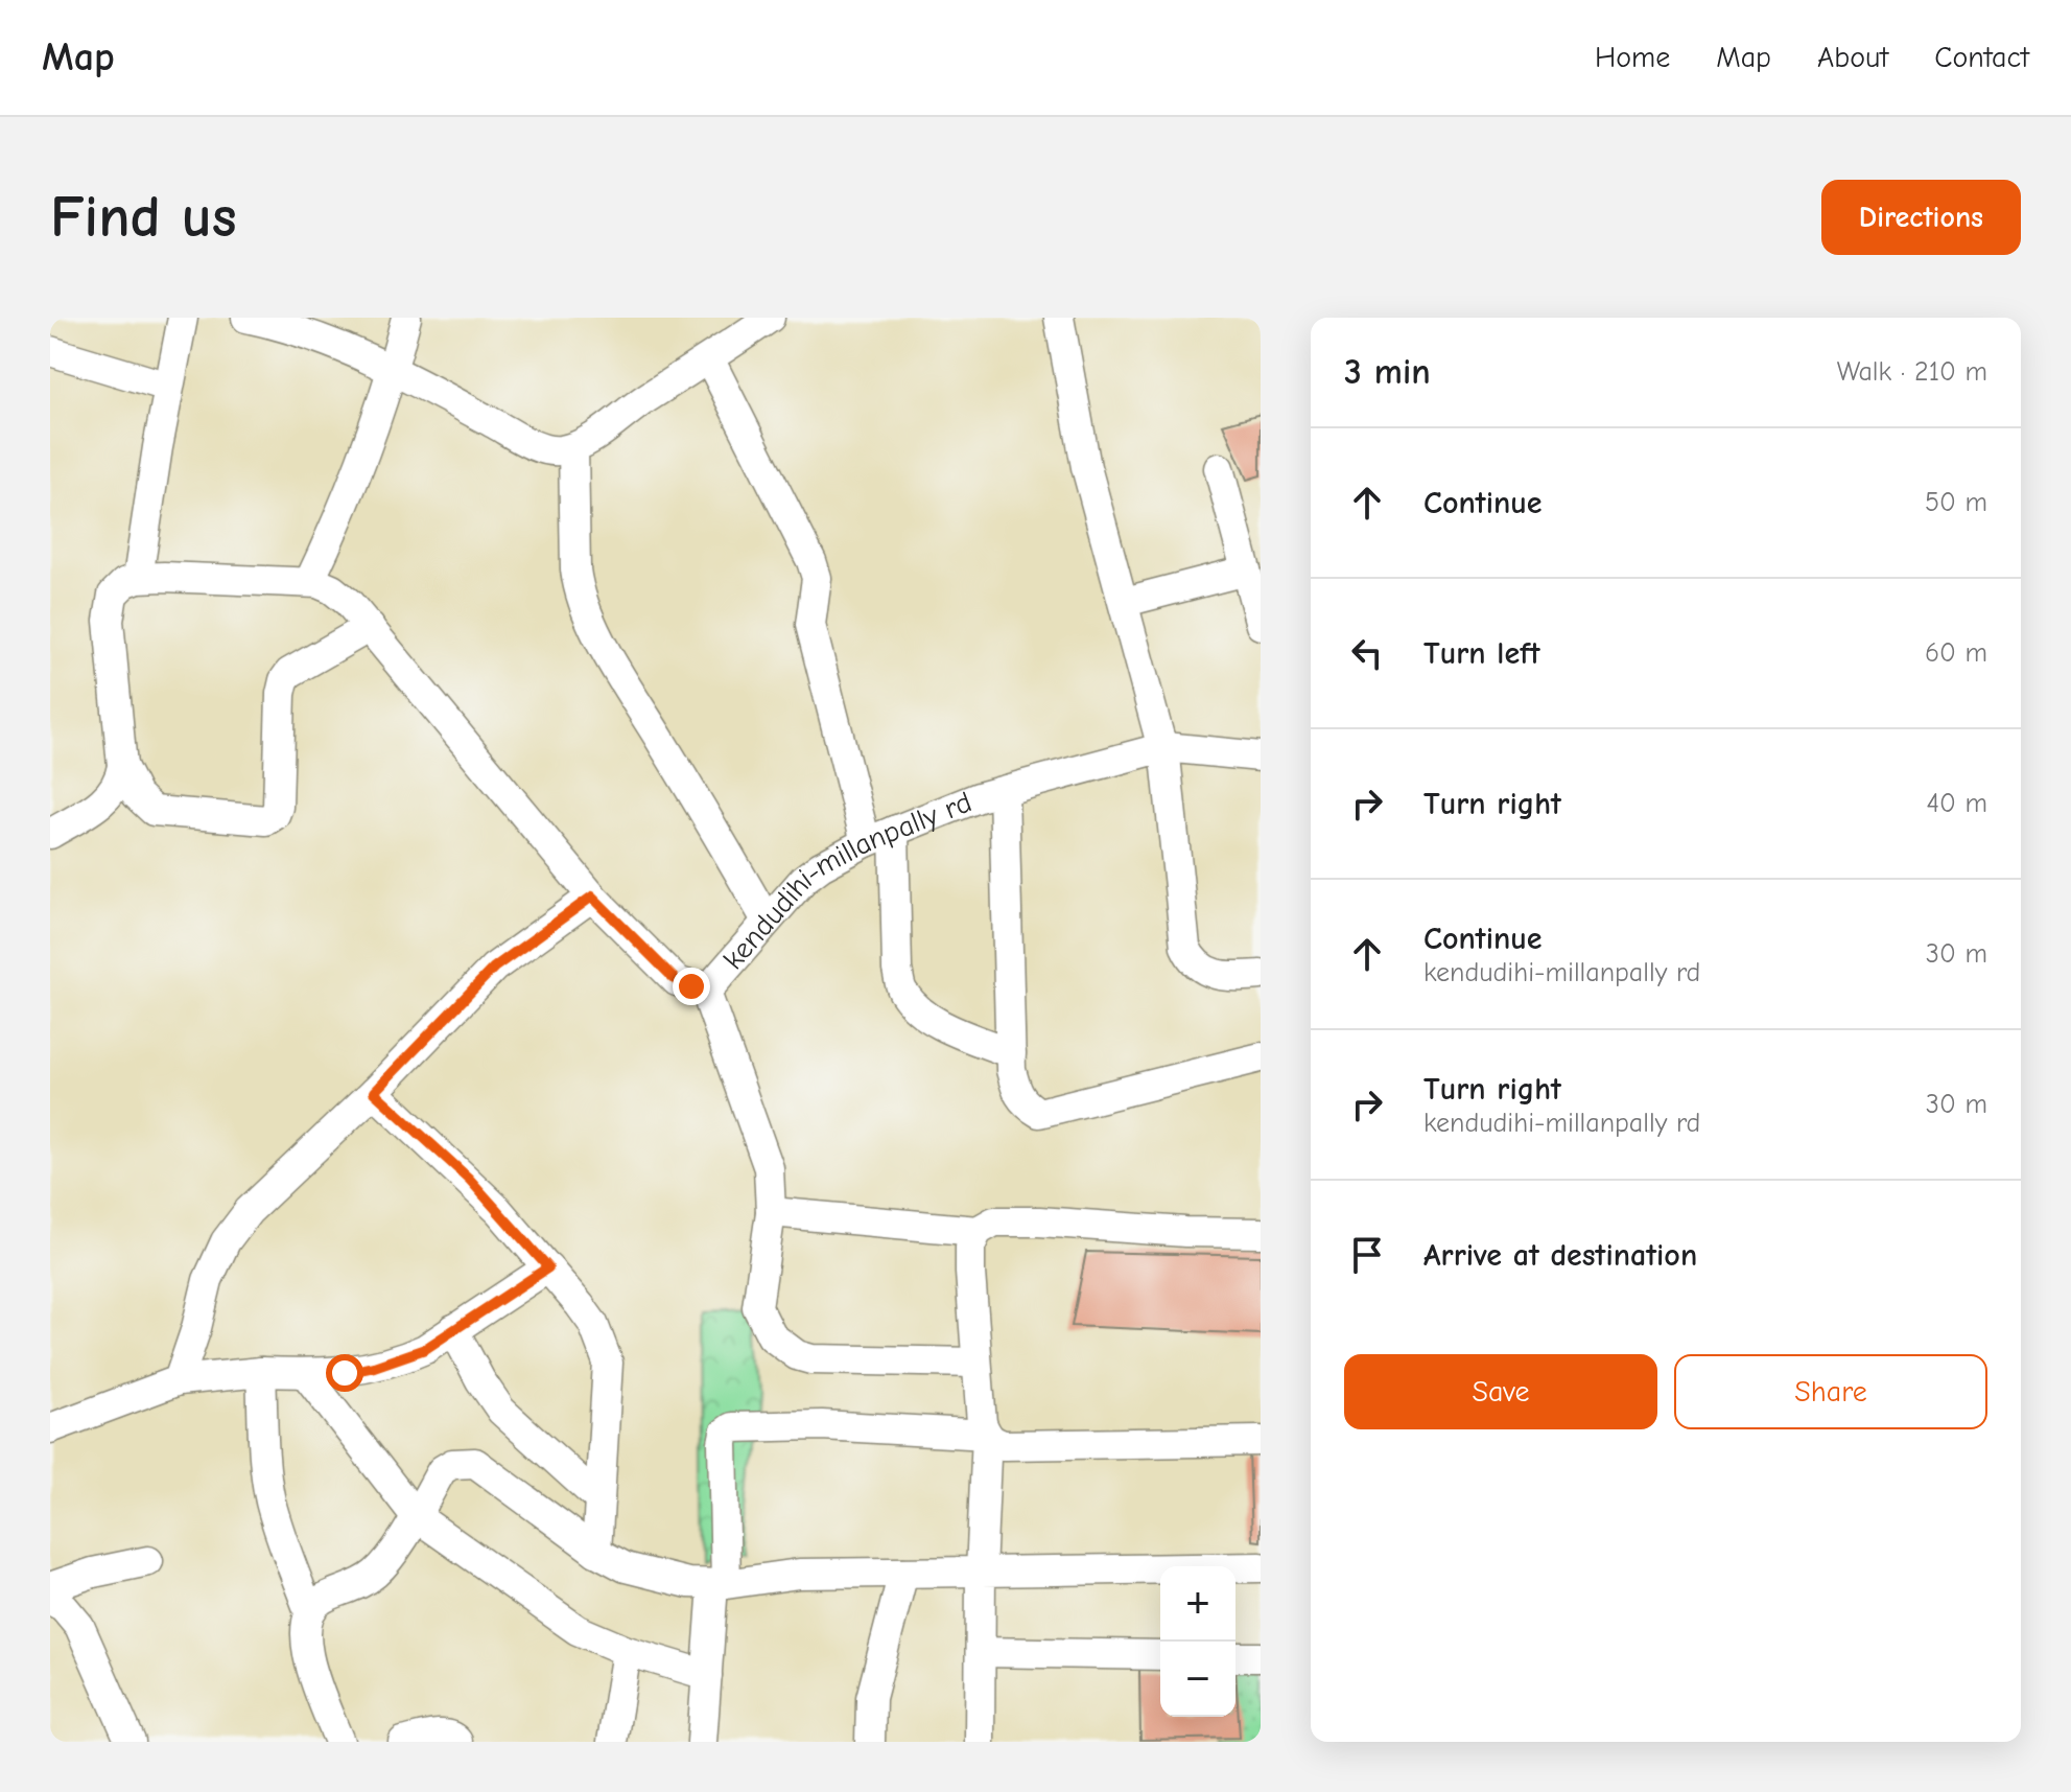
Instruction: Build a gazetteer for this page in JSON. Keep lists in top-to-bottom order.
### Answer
{
  "streets": {
    "street": ["kendudihi-millanpally rd"]
  },
  "page": {
    "header": "Map",
    "nav": [
      "Home",
      "Map",
      "About",
      "Contact"
    ],
    "buttons": [
      "Directions",
      ["Save", "Share"]
    ],
    "title": "Find us",
    "heading": ["3 min", "Walk · 210 m"],
    "list": [
      ["Continue", "50 m"],
      ["Turn left", "60 m"],
      ["Turn right", "40 m"],
      ["Continue", "kendudihi-millanpally rd", "30 m"],
      ["Turn right", "kendudihi-millanpally rd", "30 m"],
      "Arrive at destination"
    ],
    "map_buttons": ["+", "−"]
  }
}
